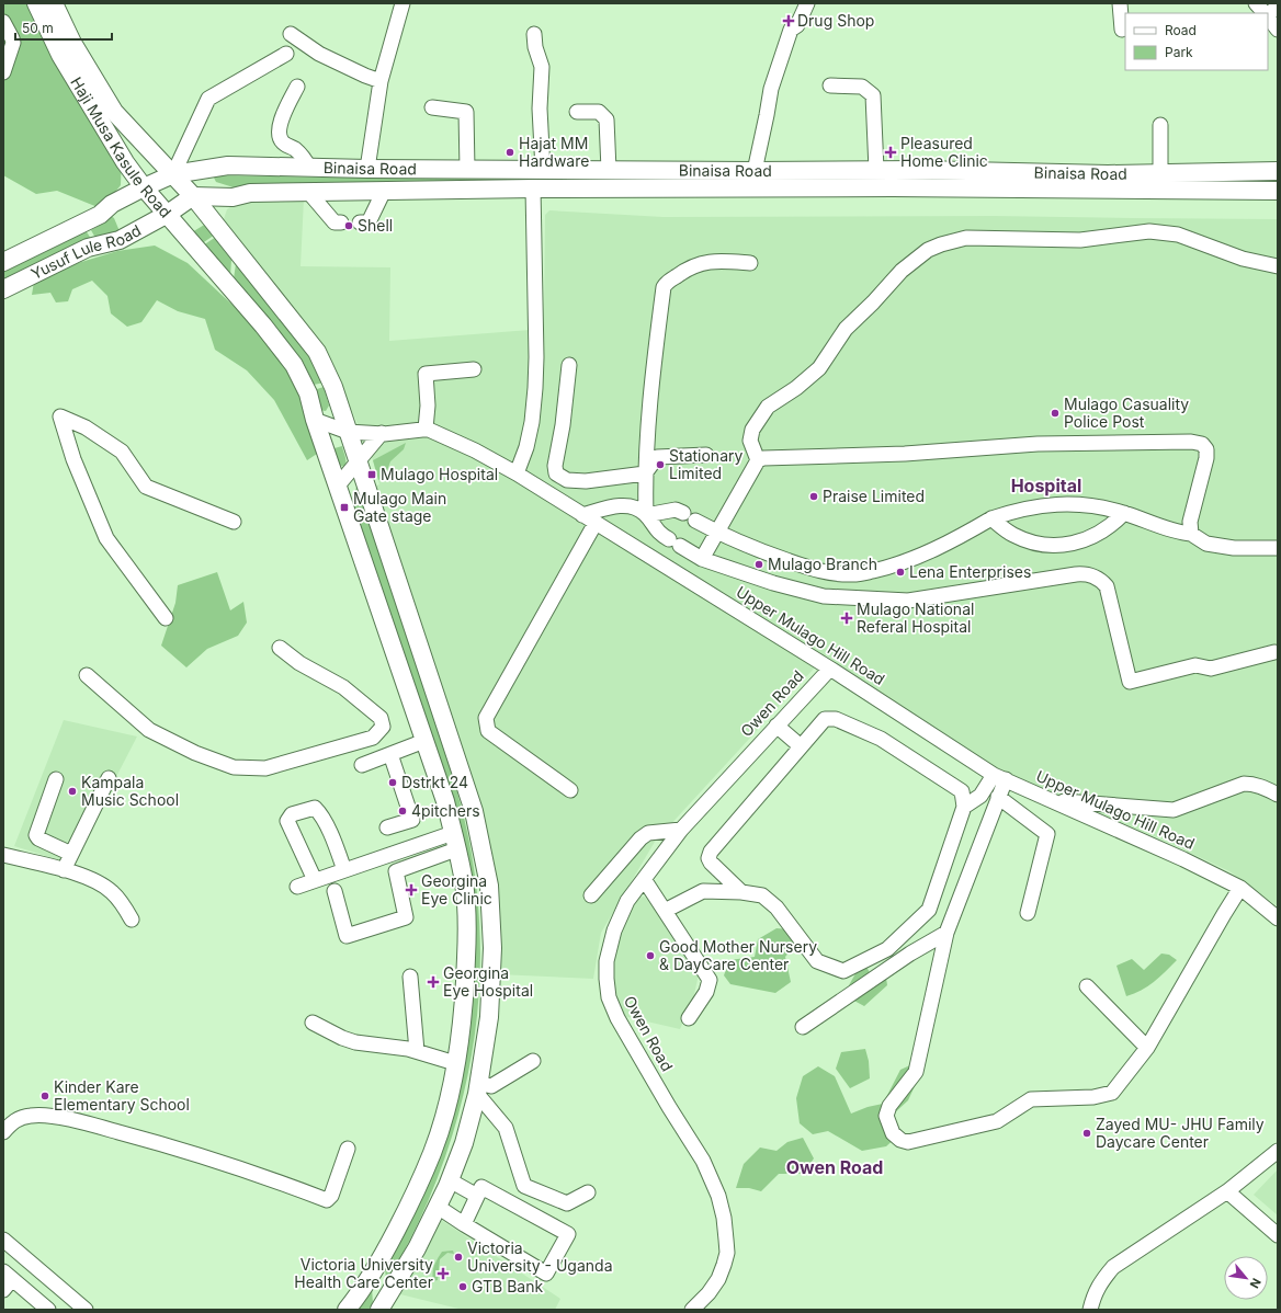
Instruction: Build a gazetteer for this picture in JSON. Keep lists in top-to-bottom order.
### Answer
{
  "streets": {
    "main road": ["Haji Musa Kasule Road", "Binaisa Road", "Yusuf Lule Road"],
    "street": ["Upper Mulago Hill Road", "Owen Road"]
  },
  "crossings": [
    ["Haji Musa Kasule Road", "Binaisa Road"],
    ["Haji Musa Kasule Road", "Yusuf Lule Road"],
    ["Binaisa Road", "Yusuf Lule Road"],
    ["Upper Mulago Hill Road", "Owen Road"]
  ],
  "districts": ["Hospital", "Owen Road"],
  "places": {
    "health": [
      "Drug Shop",
      "Pleasured Home Clinic",
      "Mulago National Referal Hospital",
      "Georgina Eye Clinic",
      "Georgina Eye Hospital",
      "Victoria University Health Care Center"
    ],
    "other": [
      "Hajat MM Hardware",
      "Shell",
      "Mulago Casuality Police Post",
      "Stationary Limited",
      "Praise Limited",
      "Mulago Branch",
      "Lena Enterprises",
      "Dstrkt 24",
      "Kampala Music School",
      "4pitchers",
      "Good Mother Nursery & DayCare Center",
      "Kinder Kare Elementary School",
      "Zayed MU- JHU Family Daycare Center",
      "Victoria University - Uganda",
      "GTB Bank"
    ],
    "transit": ["Mulago Hospital", "Mulago Main Gate stage"]
  },
  "legend": ["Road", "Park"],
  "scale_bar": "50 m",
  "north": "bottom right"
}
